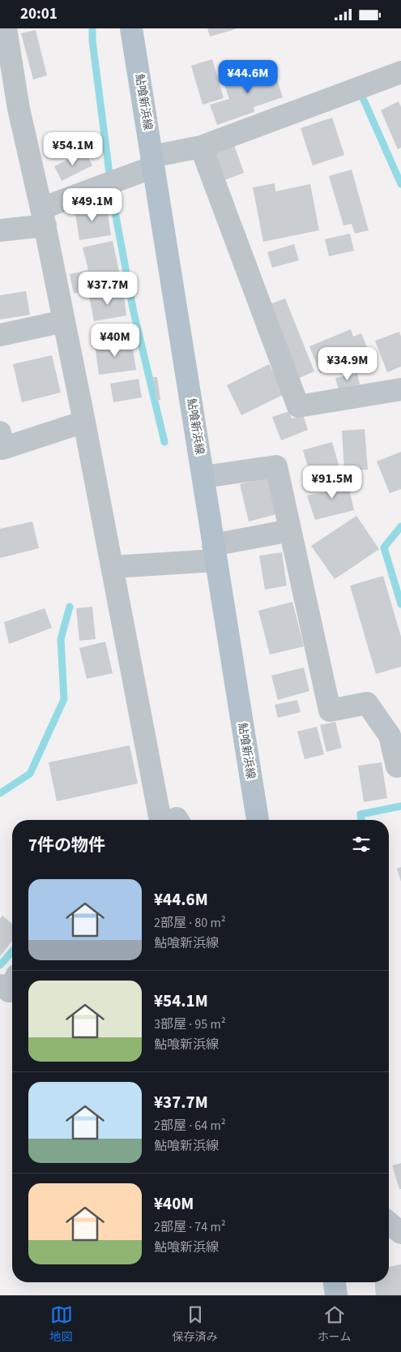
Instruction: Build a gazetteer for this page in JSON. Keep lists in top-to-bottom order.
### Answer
{
  "streets": {
    "main road": ["鮎喰新浜線"]
  },
  "page": {
    "status": "20:01",
    "price": [
      "¥44.6M",
      "¥54.1M",
      "¥49.1M",
      "¥37.7M",
      "¥40M",
      "¥34.9M",
      "¥91.5M"
    ],
    "heading": "7件の物件",
    "list": [
      {
        "name": "¥44.6M",
        "note": "2部屋 · 80 m² · 鮎喰新浜線"
      },
      {
        "name": "¥54.1M",
        "note": "3部屋 · 95 m² · 鮎喰新浜線"
      },
      {
        "name": "¥37.7M",
        "note": "2部屋 · 64 m² · 鮎喰新浜線"
      },
      {
        "name": "¥40M",
        "note": "2部屋 · 74 m² · 鮎喰新浜線"
      }
    ],
    "tabs": ["地図", "保存済み", "ホーム"]
  }
}
